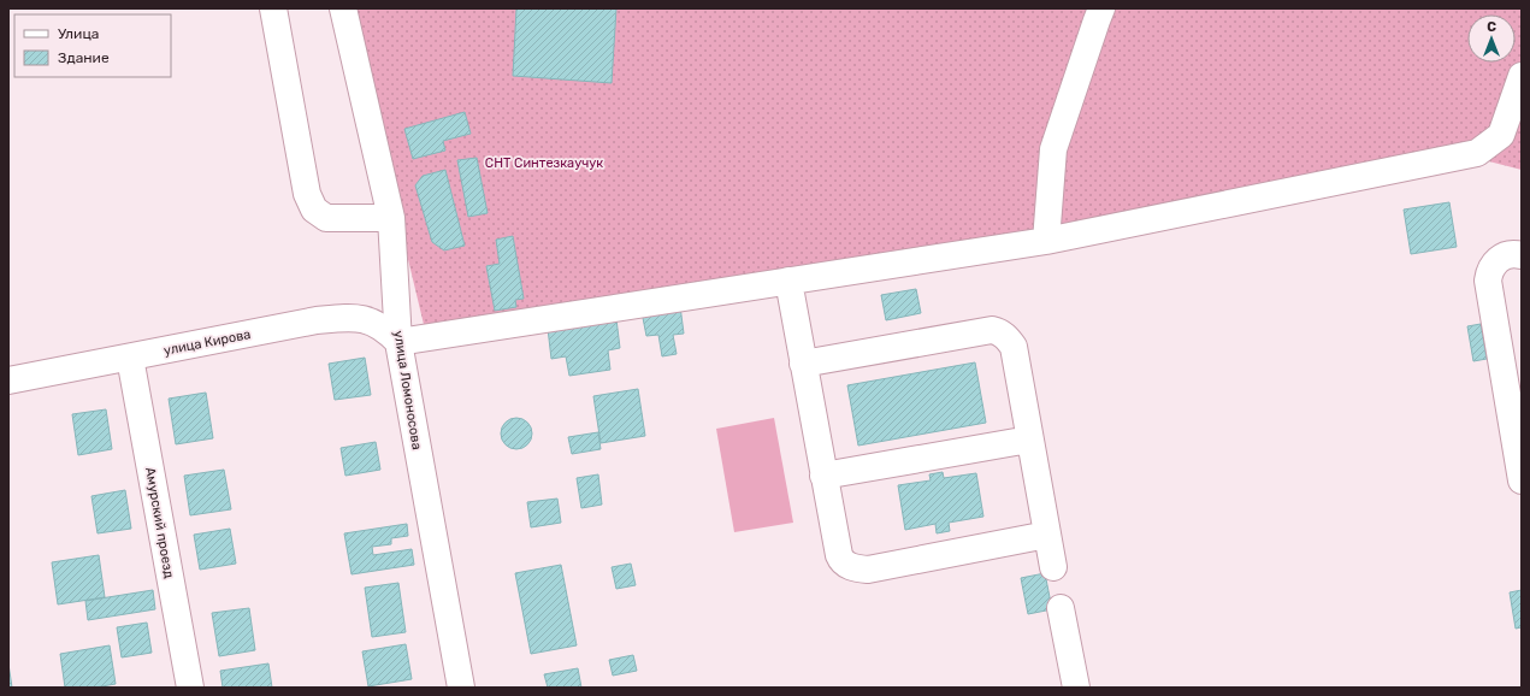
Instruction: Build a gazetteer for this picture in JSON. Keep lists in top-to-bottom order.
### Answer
{
  "streets": {
    "street": ["улица Кирова", "улица Ломоносова", "Амурский проезд"]
  },
  "crossings": [
    ["улица Кирова", "улица Ломоносова"],
    ["улица Кирова", "Амурский проезд"]
  ],
  "parks": ["СНТ Синтезкаучук"],
  "legend": ["Улица", "Здание"],
  "north": "top"
}
